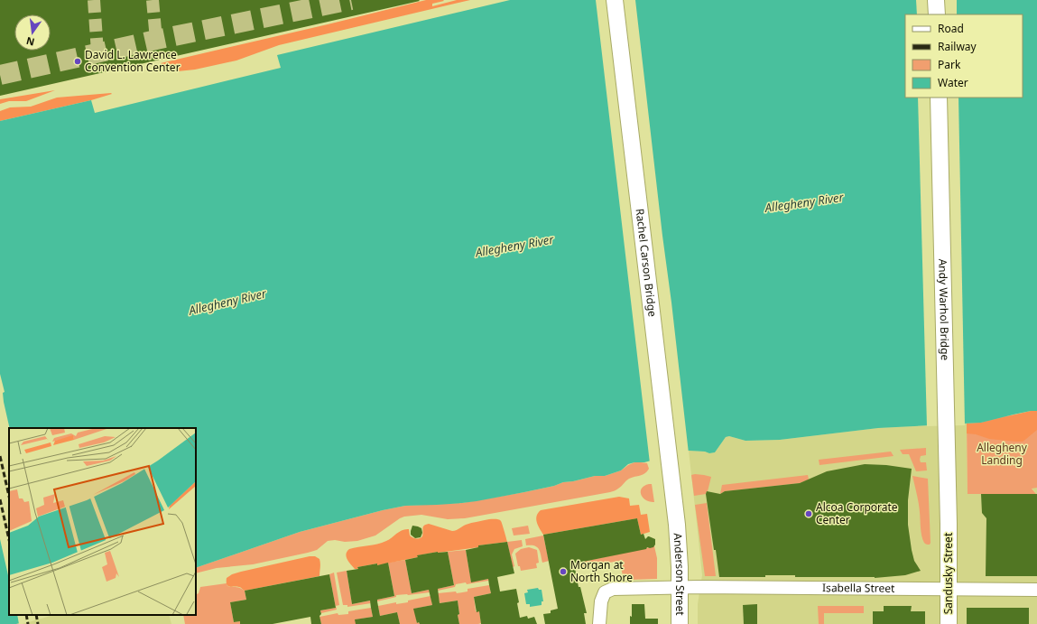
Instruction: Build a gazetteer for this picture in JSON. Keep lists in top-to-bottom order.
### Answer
{
  "streets": {
    "street": [
      "Rachel Carson Bridge",
      "Andy Warhol Bridge",
      "Sandusky Street",
      "Anderson Street",
      "Isabella Street"
    ]
  },
  "crossings": [
    ["Rachel Carson Bridge", "Anderson Street"],
    ["Andy Warhol Bridge", "Sandusky Street"],
    ["Sandusky Street", "Isabella Street"],
    ["Anderson Street", "Isabella Street"]
  ],
  "water": ["Allegheny River"],
  "parks": ["Allegheny Landing"],
  "places": ["David L. Lawrence Convention Center", "Alcoa Corporate Center", "Morgan at North Shore"],
  "legend": [
    "Road",
    "Railway",
    "Park",
    "Water"
  ],
  "north": "bottom"
}
